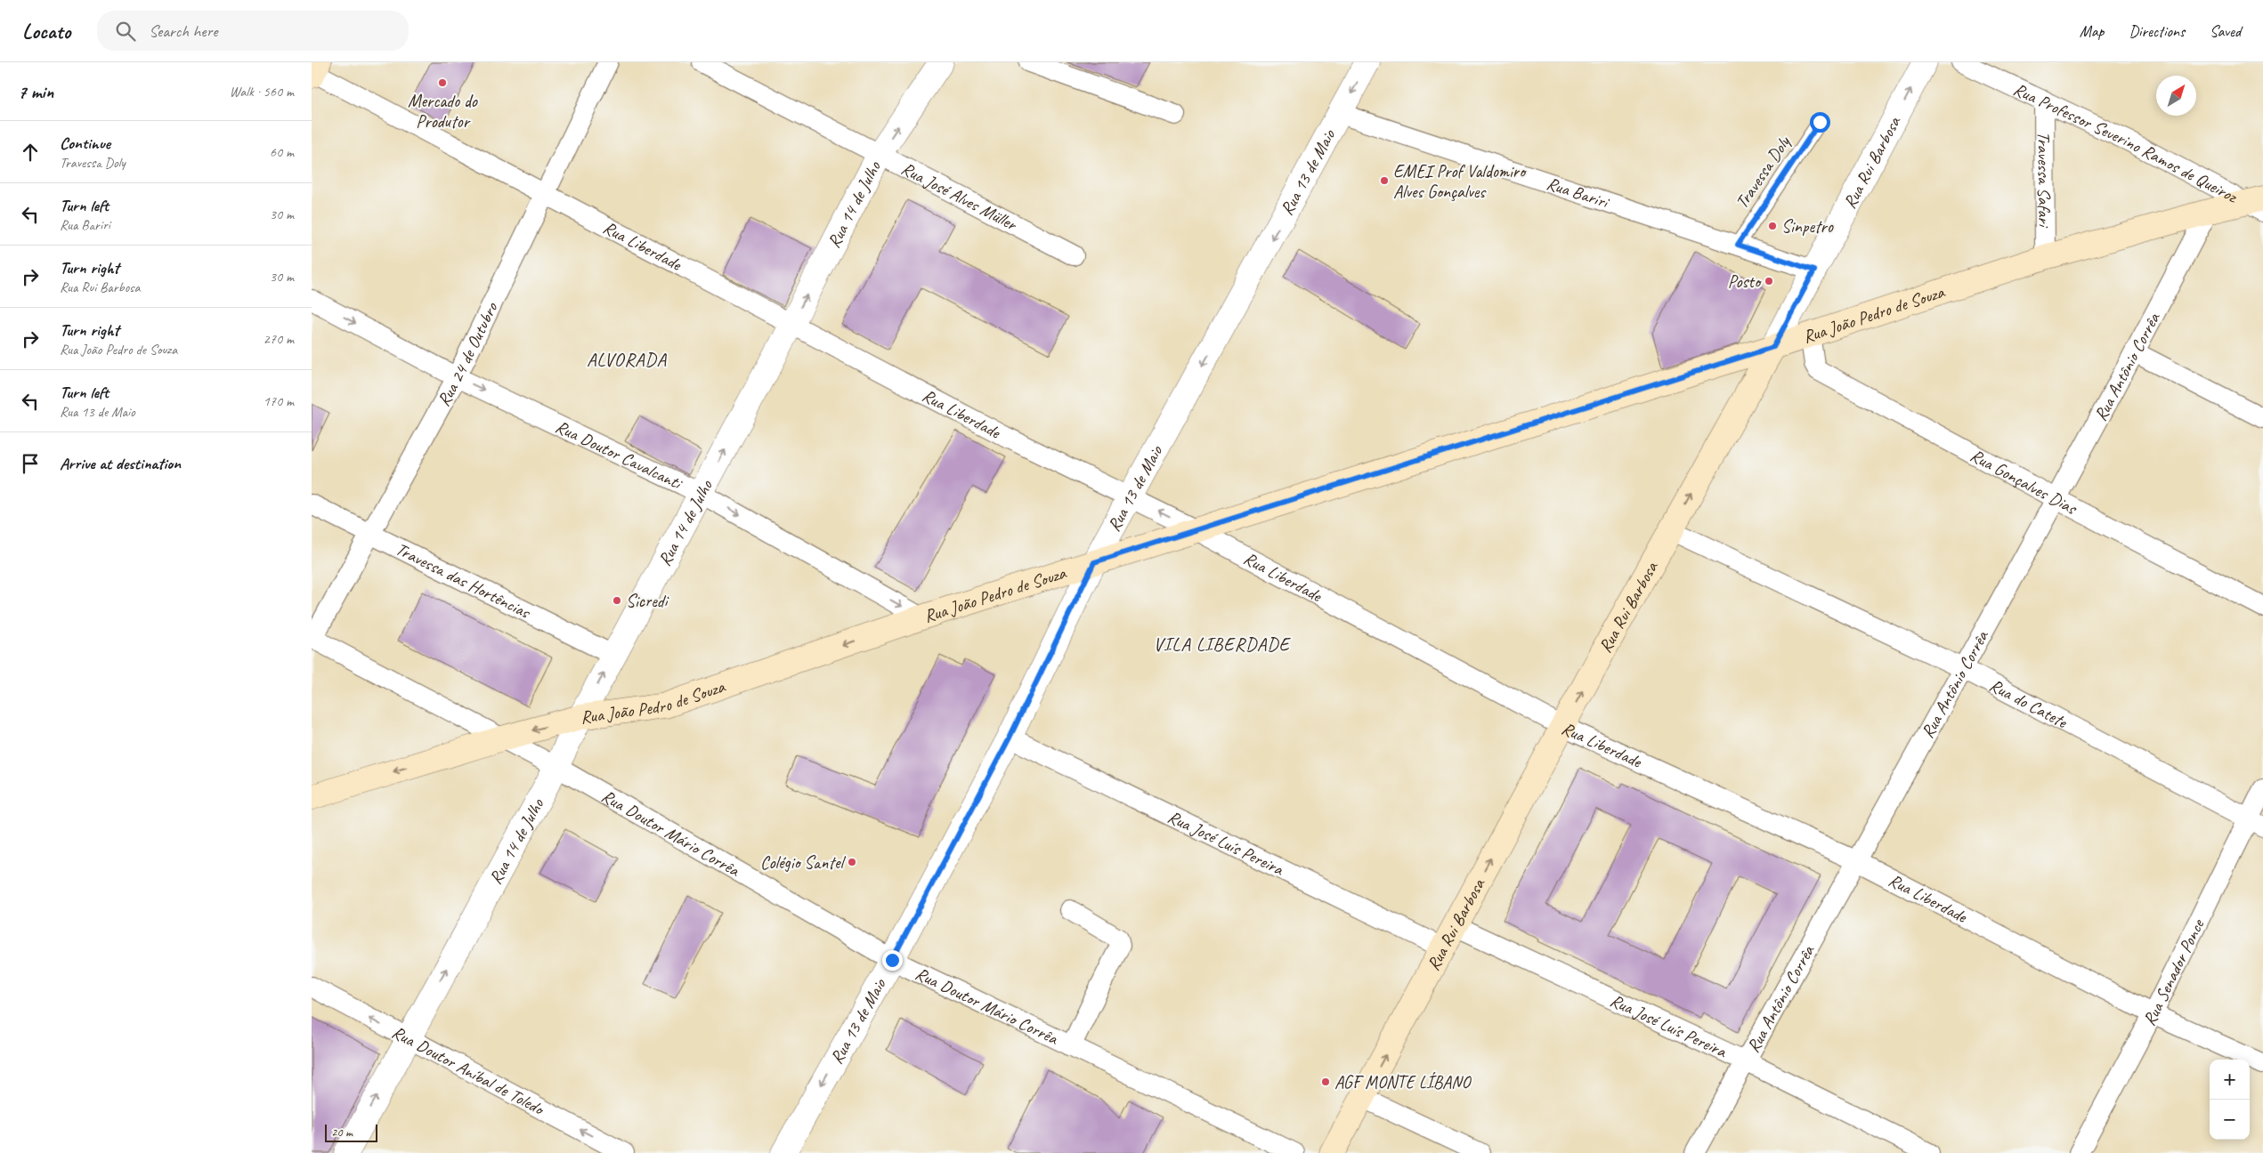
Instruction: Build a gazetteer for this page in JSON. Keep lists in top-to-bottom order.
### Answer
{
  "streets": {
    "main road": ["Rua Rui Barbosa", "Rua João Pedro de Souza"],
    "street": [
      "Rua Professor Severino Ramos de Queiroz",
      "Rua 13 de Maio",
      "Travessa Doly",
      "Travessa Safari",
      "Rua Bariri",
      "Rua José Alves Müller",
      "Rua 14 de Julho",
      "Rua Liberdade",
      "Rua 24 de Outubro",
      "Rua Antônio Corrêa",
      "Rua Doutor Cavalcanti",
      "Rua Gonçalves Dias",
      "Travessa das Hortências",
      "Rua do Catete",
      "Rua Doutor Mário Corrêa",
      "Rua José Luís Pereira",
      "Rua Senador Ponce",
      "Rua Doutor Aníbal de Toledo"
    ]
  },
  "crossings": [
    ["Rua Professor Severino Ramos de Queiroz", "Travessa Safari"],
    ["Rua Professor Severino Ramos de Queiroz", "Rua João Pedro de Souza"],
    ["Rua Rui Barbosa", "Rua Bariri"],
    ["Rua Rui Barbosa", "Rua Liberdade"],
    ["Rua Rui Barbosa", "Rua João Pedro de Souza"],
    ["Rua Rui Barbosa", "Rua do Catete"],
    ["Rua Rui Barbosa", "Rua José Luís Pereira"],
    ["Rua 13 de Maio", "Rua Bariri"],
    ["Rua 13 de Maio", "Rua Liberdade"],
    ["Rua 13 de Maio", "Rua João Pedro de Souza"],
    ["Rua 13 de Maio", "Rua Doutor Mário Corrêa"],
    ["Rua 13 de Maio", "Rua José Luís Pereira"],
    ["Travessa Doly", "Rua Bariri"],
    ["Travessa Safari", "Rua João Pedro de Souza"],
    ["Rua José Alves Müller", "Rua 14 de Julho"],
    ["Rua 14 de Julho", "Rua Liberdade"],
    ["Rua 14 de Julho", "Rua João Pedro de Souza"],
    ["Rua 14 de Julho", "Rua Doutor Cavalcanti"],
    ["Rua 14 de Julho", "Travessa das Hortências"],
    ["Rua 14 de Julho", "Rua Doutor Mário Corrêa"],
    ["Rua 14 de Julho", "Rua Doutor Aníbal de Toledo"],
    ["Rua Liberdade", "Rua João Pedro de Souza"],
    ["Rua Liberdade", "Rua 24 de Outubro"],
    ["Rua Liberdade", "Rua Antônio Corrêa"],
    ["Rua Liberdade", "Rua Senador Ponce"],
    ["Rua João Pedro de Souza", "Rua Antônio Corrêa"],
    ["Rua João Pedro de Souza", "Rua Doutor Cavalcanti"],
    ["Rua João Pedro de Souza", "Rua Gonçalves Dias"],
    ["Rua João Pedro de Souza", "Rua Doutor Mário Corrêa"],
    ["Rua 24 de Outubro", "Rua Doutor Cavalcanti"],
    ["Rua 24 de Outubro", "Travessa das Hortências"],
    ["Rua 24 de Outubro", "Rua Doutor Mário Corrêa"],
    ["Rua Antônio Corrêa", "Rua Gonçalves Dias"],
    ["Rua Antônio Corrêa", "Rua do Catete"],
    ["Rua Antônio Corrêa", "Rua José Luís Pereira"],
    ["Rua do Catete", "Rua Senador Ponce"]
  ],
  "one_way": [
    "Rua Rui Barbosa",
    "Rua 13 de Maio",
    "Rua 14 de Julho",
    "Rua Doutor Cavalcanti",
    "Rua Doutor Aníbal de Toledo"
  ],
  "districts": ["ALVORADA", "VILA LIBERDADE"],
  "places": [
    "Mercado do Produtor",
    "EMEI Prof Valdomiro Alves Gonçalves",
    "Sinpetro",
    "Posto",
    "Sicredi",
    "Colégio Santel",
    "AGF MONTE LÍBANO"
  ],
  "scale_bar": "20 m",
  "north": "top right",
  "page": {
    "header": "Locato",
    "search": "Search here",
    "nav": ["Map", "Directions", "Saved"],
    "heading": ["7 min", "Walk · 560 m"],
    "list": [
      ["Continue", "Travessa Doly", "60 m"],
      ["Turn left", "Rua Bariri", "30 m"],
      ["Turn right", "Rua Rui Barbosa", "30 m"],
      ["Turn right", "Rua João Pedro de Souza", "270 m"],
      ["Turn left", "Rua 13 de Maio", "170 m"],
      "Arrive at destination"
    ],
    "map_buttons": ["+", "−"],
    "scale": "20 m"
  }
}
